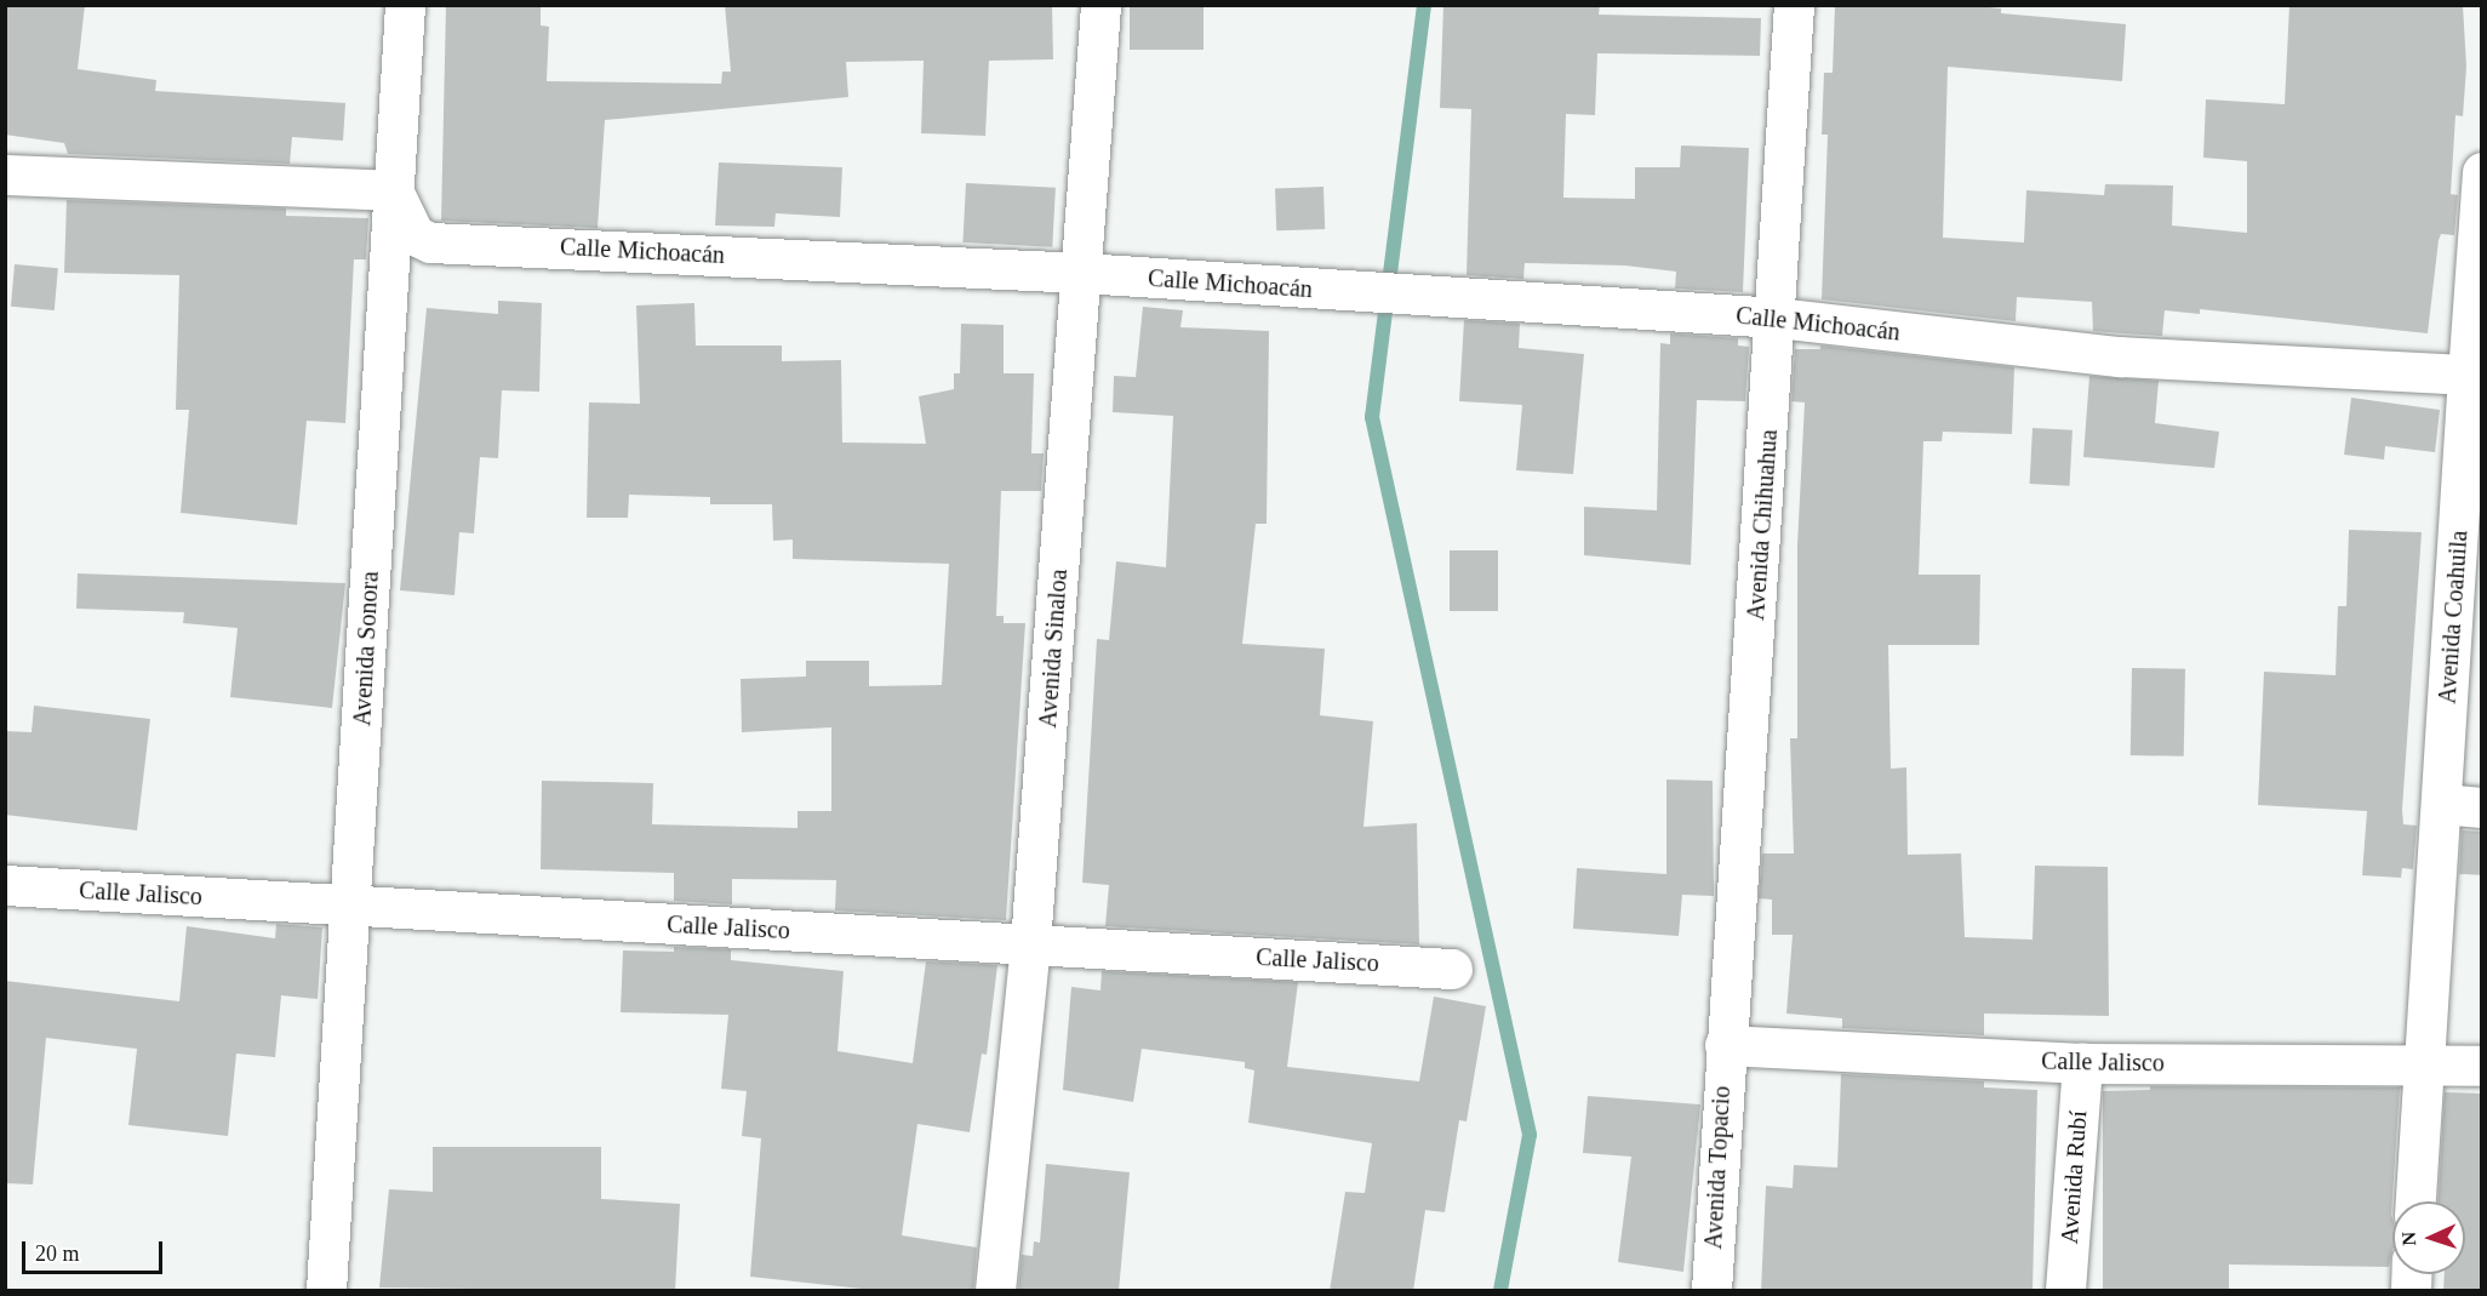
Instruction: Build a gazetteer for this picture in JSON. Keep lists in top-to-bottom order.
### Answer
{
  "streets": {
    "street": [
      "Calle Michoacán",
      "Avenida Chihuahua",
      "Avenida Coahuila",
      "Avenida Sonora",
      "Avenida Sinaloa",
      "Calle Jalisco",
      "Avenida Topacio",
      "Avenida Rubí"
    ]
  },
  "crossings": [
    ["Calle Michoacán", "Avenida Chihuahua"],
    ["Calle Michoacán", "Avenida Coahuila"],
    ["Calle Michoacán", "Avenida Sonora"],
    ["Calle Michoacán", "Avenida Sinaloa"],
    ["Avenida Chihuahua", "Calle Jalisco"],
    ["Avenida Chihuahua", "Avenida Topacio"],
    ["Avenida Coahuila", "Calle Jalisco"],
    ["Avenida Sonora", "Calle Jalisco"],
    ["Avenida Sinaloa", "Calle Jalisco"],
    ["Calle Jalisco", "Avenida Topacio"],
    ["Calle Jalisco", "Avenida Rubí"]
  ],
  "scale_bar": "20 m",
  "north": "left"
}
